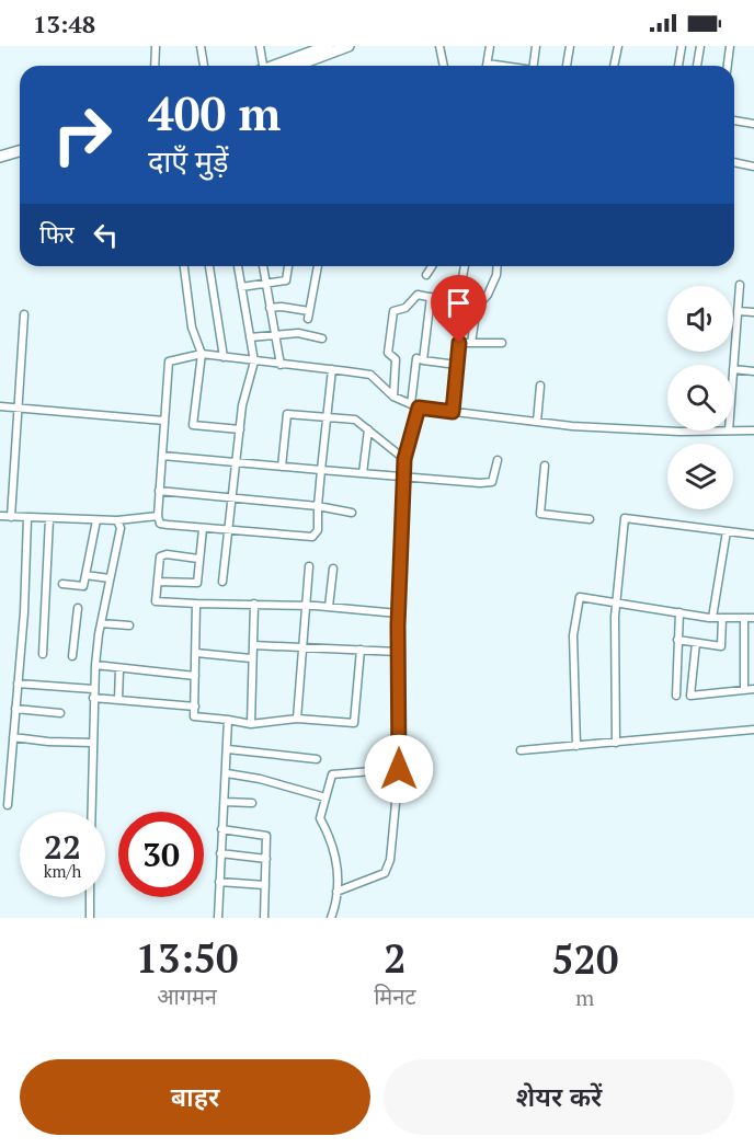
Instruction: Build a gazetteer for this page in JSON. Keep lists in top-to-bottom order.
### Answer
{
  "page": {
    "status": "13:48",
    "turn": ["400 m", "दाएँ मुड़ें"],
    "then": "फिर",
    "speed": "22 km/h",
    "limit": "30",
    "eta": [
      "13:50",
      "आगमन",
      "2",
      "मिनट",
      "520",
      "m"
    ],
    "buttons": ["बाहर", "शेयर करें"]
  }
}
